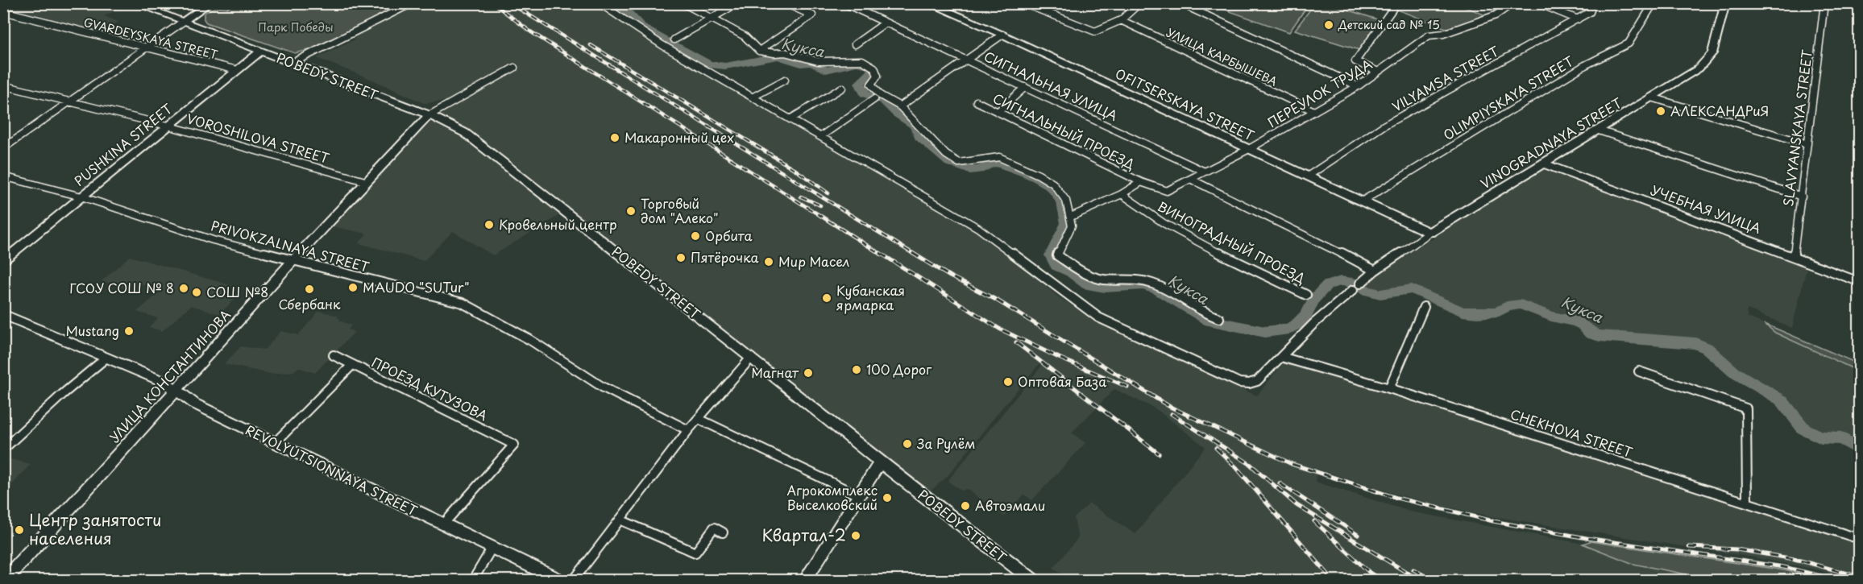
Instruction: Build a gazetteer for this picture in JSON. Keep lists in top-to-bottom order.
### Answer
{
  "streets": {
    "street": [
      "GVARDEYSKAYA STREET",
      "УЛИЦА КАРБЫШЕВА",
      "POBEDY STREET",
      "VILYAMSA STREET",
      "СИГНАЛЬНАЯ УЛИЦА",
      "ПЕРЕУЛОК ТРУДА",
      "OLIMPIYSKAYA STREET",
      "OFITSERSKAYA STREET",
      "SLAVYANSKAYA STREET",
      "СИГНАЛЬНЫЙ ПРОЕЗД",
      "VOROSHILOVA STREET",
      "VINOGRADNAYA STREET",
      "PUSHKINA STREET",
      "УЧЕБНАЯ УЛИЦА",
      "ВИНОГРАДНЫЙ ПРОЕЗД",
      "PRIVOKZALNAYA STREET",
      "УЛИЦА КОНСТАНТИНОВА",
      "ПРОЕЗД КУТУЗОВА",
      "CHEKHOVA STREET",
      "REVOLYUTSIONNAYA STREET"
    ]
  },
  "crossings": [
    ["GVARDEYSKAYA STREET", "PUSHKINA STREET"],
    ["УЛИЦА КАРБЫШЕВА", "ПЕРЕУЛОК ТРУДА"],
    ["POBEDY STREET", "PUSHKINA STREET"],
    ["POBEDY STREET", "УЛИЦА КОНСТАНТИНОВА"],
    ["VILYAMSA STREET", "OFITSERSKAYA STREET"],
    ["СИГНАЛЬНАЯ УЛИЦА", "ПЕРЕУЛОК ТРУДА"],
    ["ПЕРЕУЛОК ТРУДА", "OFITSERSKAYA STREET"],
    ["ПЕРЕУЛОК ТРУДА", "СИГНАЛЬНЫЙ ПРОЕЗД"],
    ["OLIMPIYSKAYA STREET", "OFITSERSKAYA STREET"],
    ["OFITSERSKAYA STREET", "VINOGRADNAYA STREET"],
    ["SLAVYANSKAYA STREET", "УЧЕБНАЯ УЛИЦА"],
    ["СИГНАЛЬНЫЙ ПРОЕЗД", "ВИНОГРАДНЫЙ ПРОЕЗД"],
    ["VOROSHILOVA STREET", "PUSHKINA STREET"],
    ["VOROSHILOVA STREET", "УЛИЦА КОНСТАНТИНОВА"],
    ["VINOGRADNAYA STREET", "УЧЕБНАЯ УЛИЦА"],
    ["PUSHKINA STREET", "PRIVOKZALNAYA STREET"],
    ["PRIVOKZALNAYA STREET", "УЛИЦА КОНСТАНТИНОВА"],
    ["УЛИЦА КОНСТАНТИНОВА", "REVOLYUTSIONNAYA STREET"],
    ["ПРОЕЗД КУТУЗОВА", "REVOLYUTSIONNAYA STREET"]
  ],
  "water": ["Кукса"],
  "parks": ["Парк Победы"],
  "places": [
    "Детский сад № 15",
    "АЛЕКСАНДРиЯ",
    "Макаронный цех",
    "Торговый дом \"Алеко\"",
    "Кровельный центр",
    "Орбита",
    "Пятёрочка",
    "Мир Масел",
    "MAUDO \"SUTur\"",
    "ГСОУ СОШ № 8",
    "Сбербанк",
    "СОШ №8",
    "Кубанская ярмарка",
    "Mustang",
    "100 Дорог",
    "Магнат",
    "Оптовая База",
    "За Рулём",
    "Агрокомплекс Выселковский",
    "Автоэмали",
    "Центр занятости населения",
    "Квартал-2"
  ]
}
